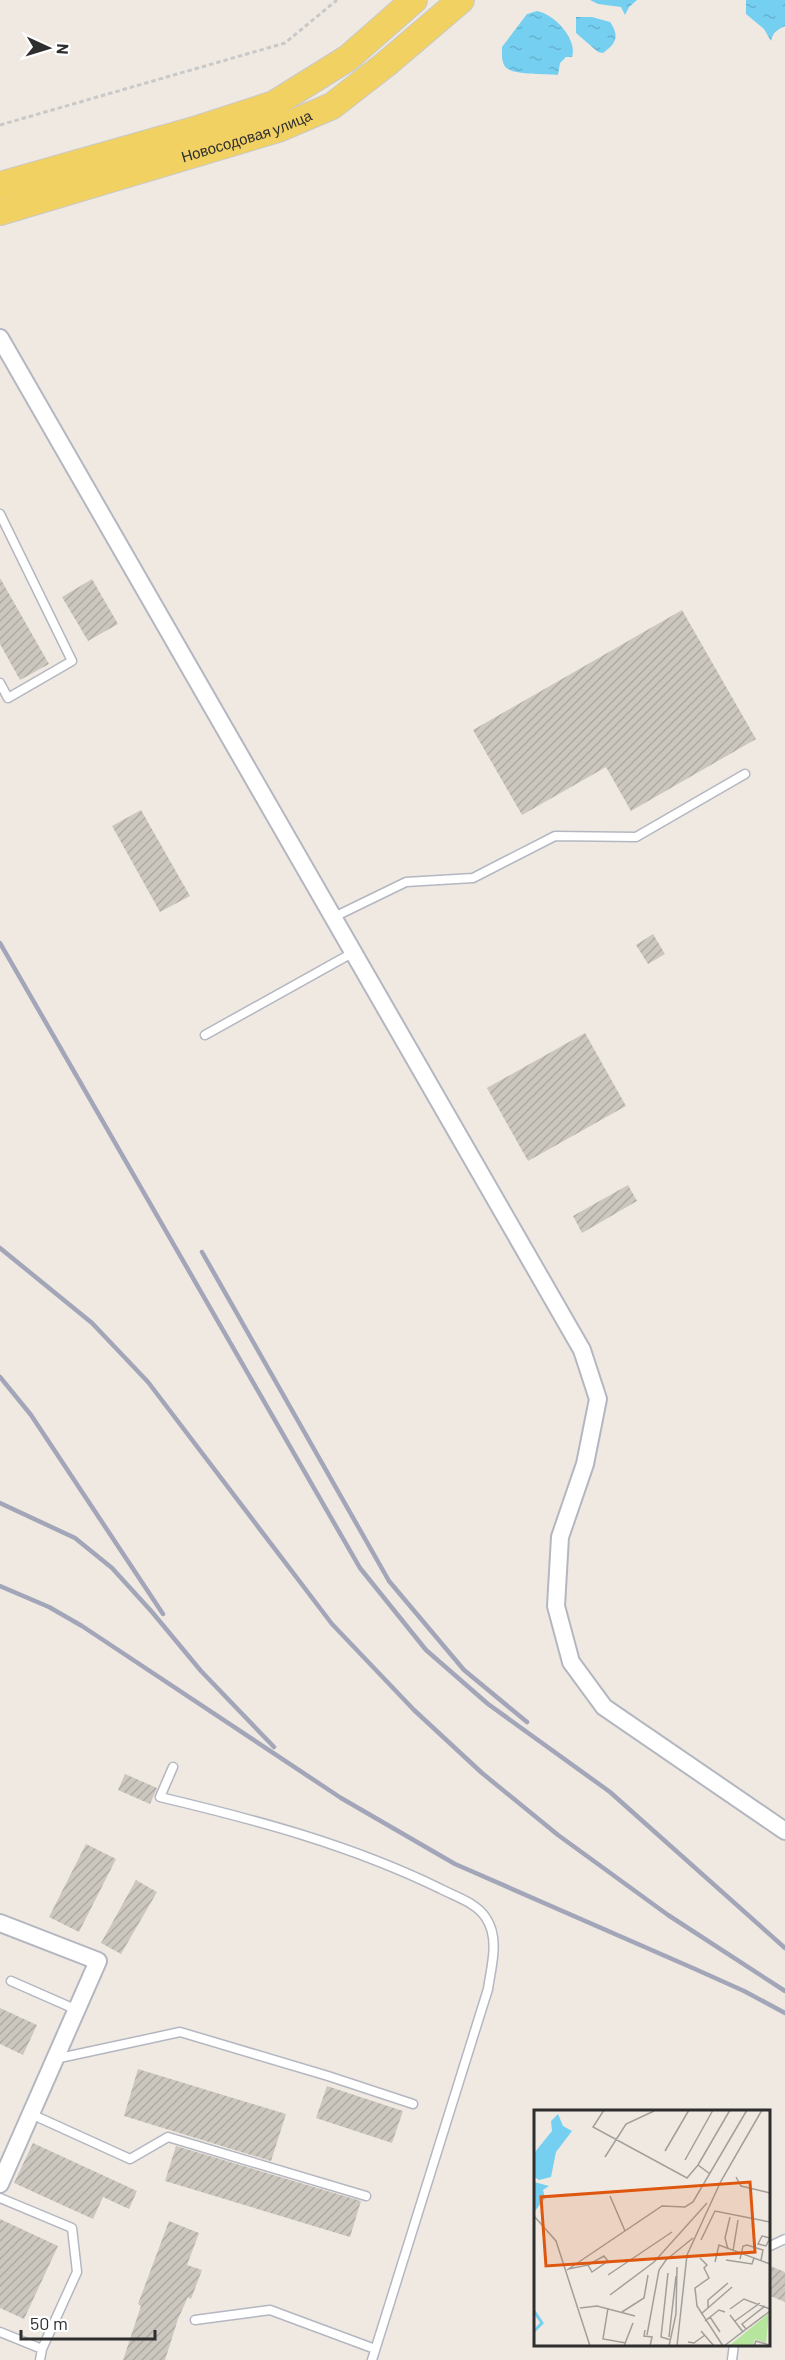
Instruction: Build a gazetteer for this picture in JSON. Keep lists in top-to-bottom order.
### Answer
{
  "streets": {
    "main road": ["Новосодовая улица"]
  },
  "scale_bar": "50 m",
  "north": "right"
}
